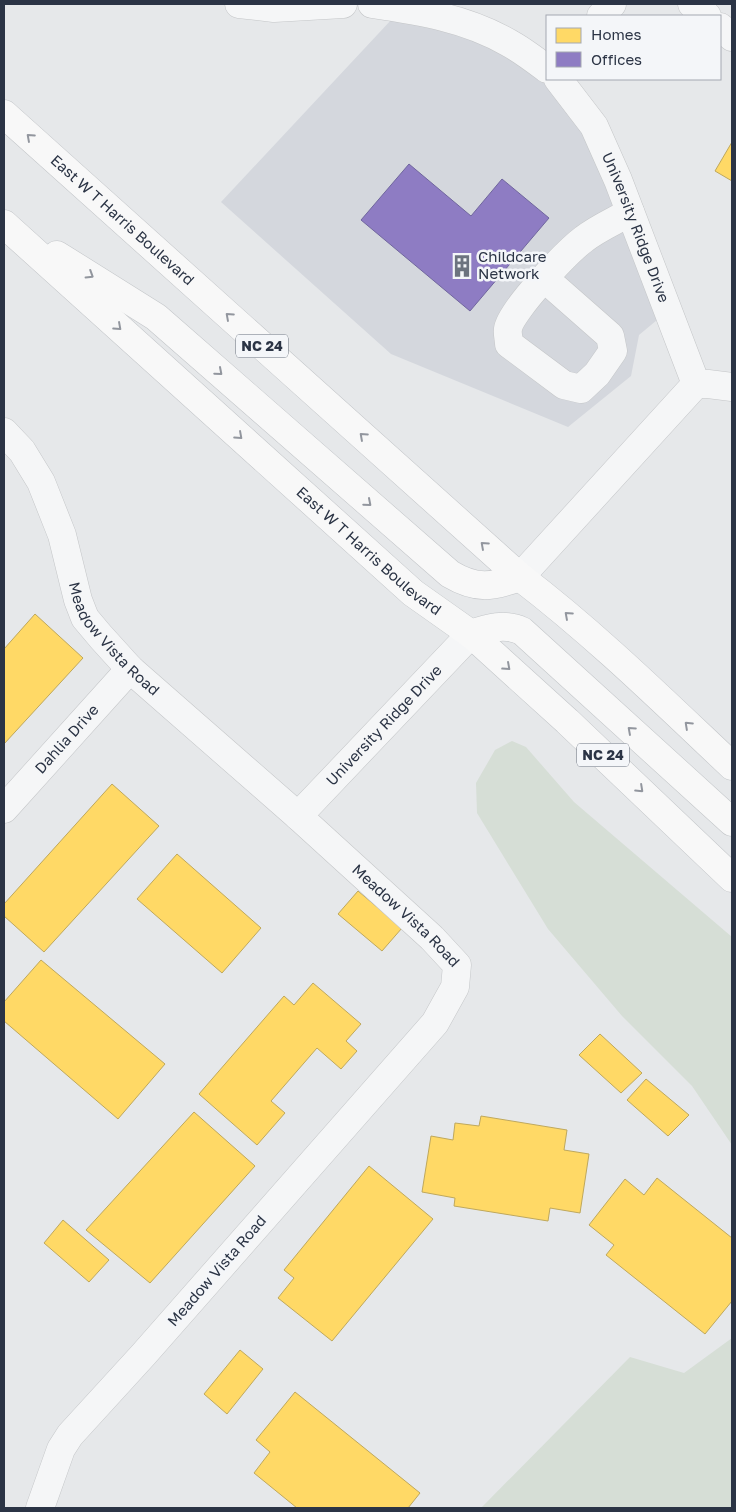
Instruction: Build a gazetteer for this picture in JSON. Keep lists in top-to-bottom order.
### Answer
{
  "streets": {
    "main road": ["East W T Harris Boulevard", "NC 24"],
    "street": ["University Ridge Drive", "Meadow Vista Road", "Dahlia Drive"]
  },
  "crossings": [
    ["East W T Harris Boulevard", "University Ridge Drive"],
    ["University Ridge Drive", "Meadow Vista Road"],
    ["Meadow Vista Road", "Dahlia Drive"]
  ],
  "places": {
    "building": ["Childcare Network"]
  },
  "legend": ["Homes", "Offices"]
}
